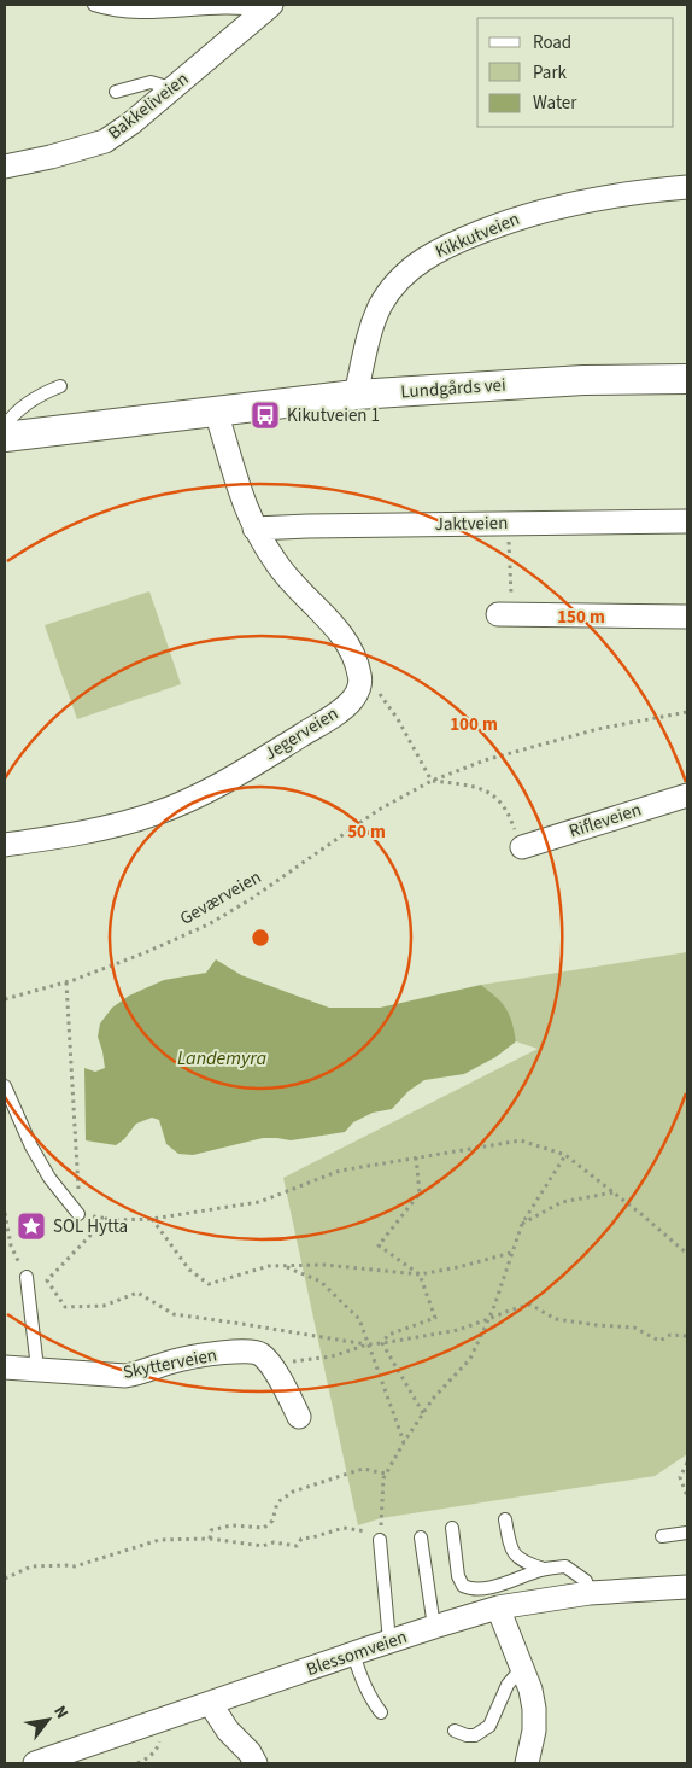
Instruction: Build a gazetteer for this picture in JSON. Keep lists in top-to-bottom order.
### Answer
{
  "streets": {
    "street": [
      "Bakkeliveien",
      "Kikkutveien",
      "Lundgårds vei",
      "Jaktveien",
      "Jegerveien",
      "Rifleveien",
      "Skytterveien",
      "Blessomveien"
    ],
    "path": ["Geværveien"]
  },
  "crossings": [
    ["Kikkutveien", "Lundgårds vei"]
  ],
  "water": ["Landemyra"],
  "places": {
    "bus stop": ["Kikutveien 1"],
    "place": ["SOL Hytta"]
  },
  "legend": ["Road", "Park", "Water"],
  "north": "top right",
  "rings": ["150 m", "100 m", "50 m"]
}
